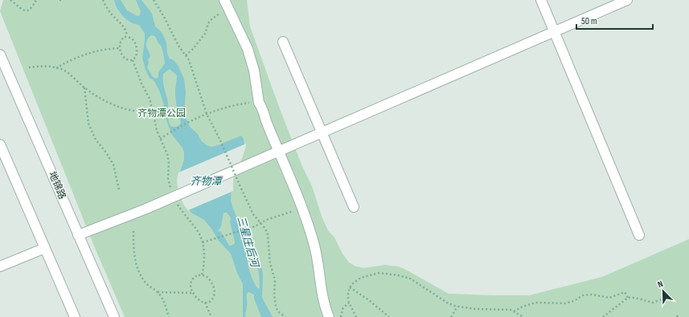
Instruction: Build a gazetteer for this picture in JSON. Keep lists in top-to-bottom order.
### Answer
{
  "streets": {
    "street": ["地锦路"]
  },
  "water": ["齐物潭", "三星庄后河"],
  "parks": ["齐物潭公园"],
  "scale_bar": "50 m",
  "north": "top left"
}
